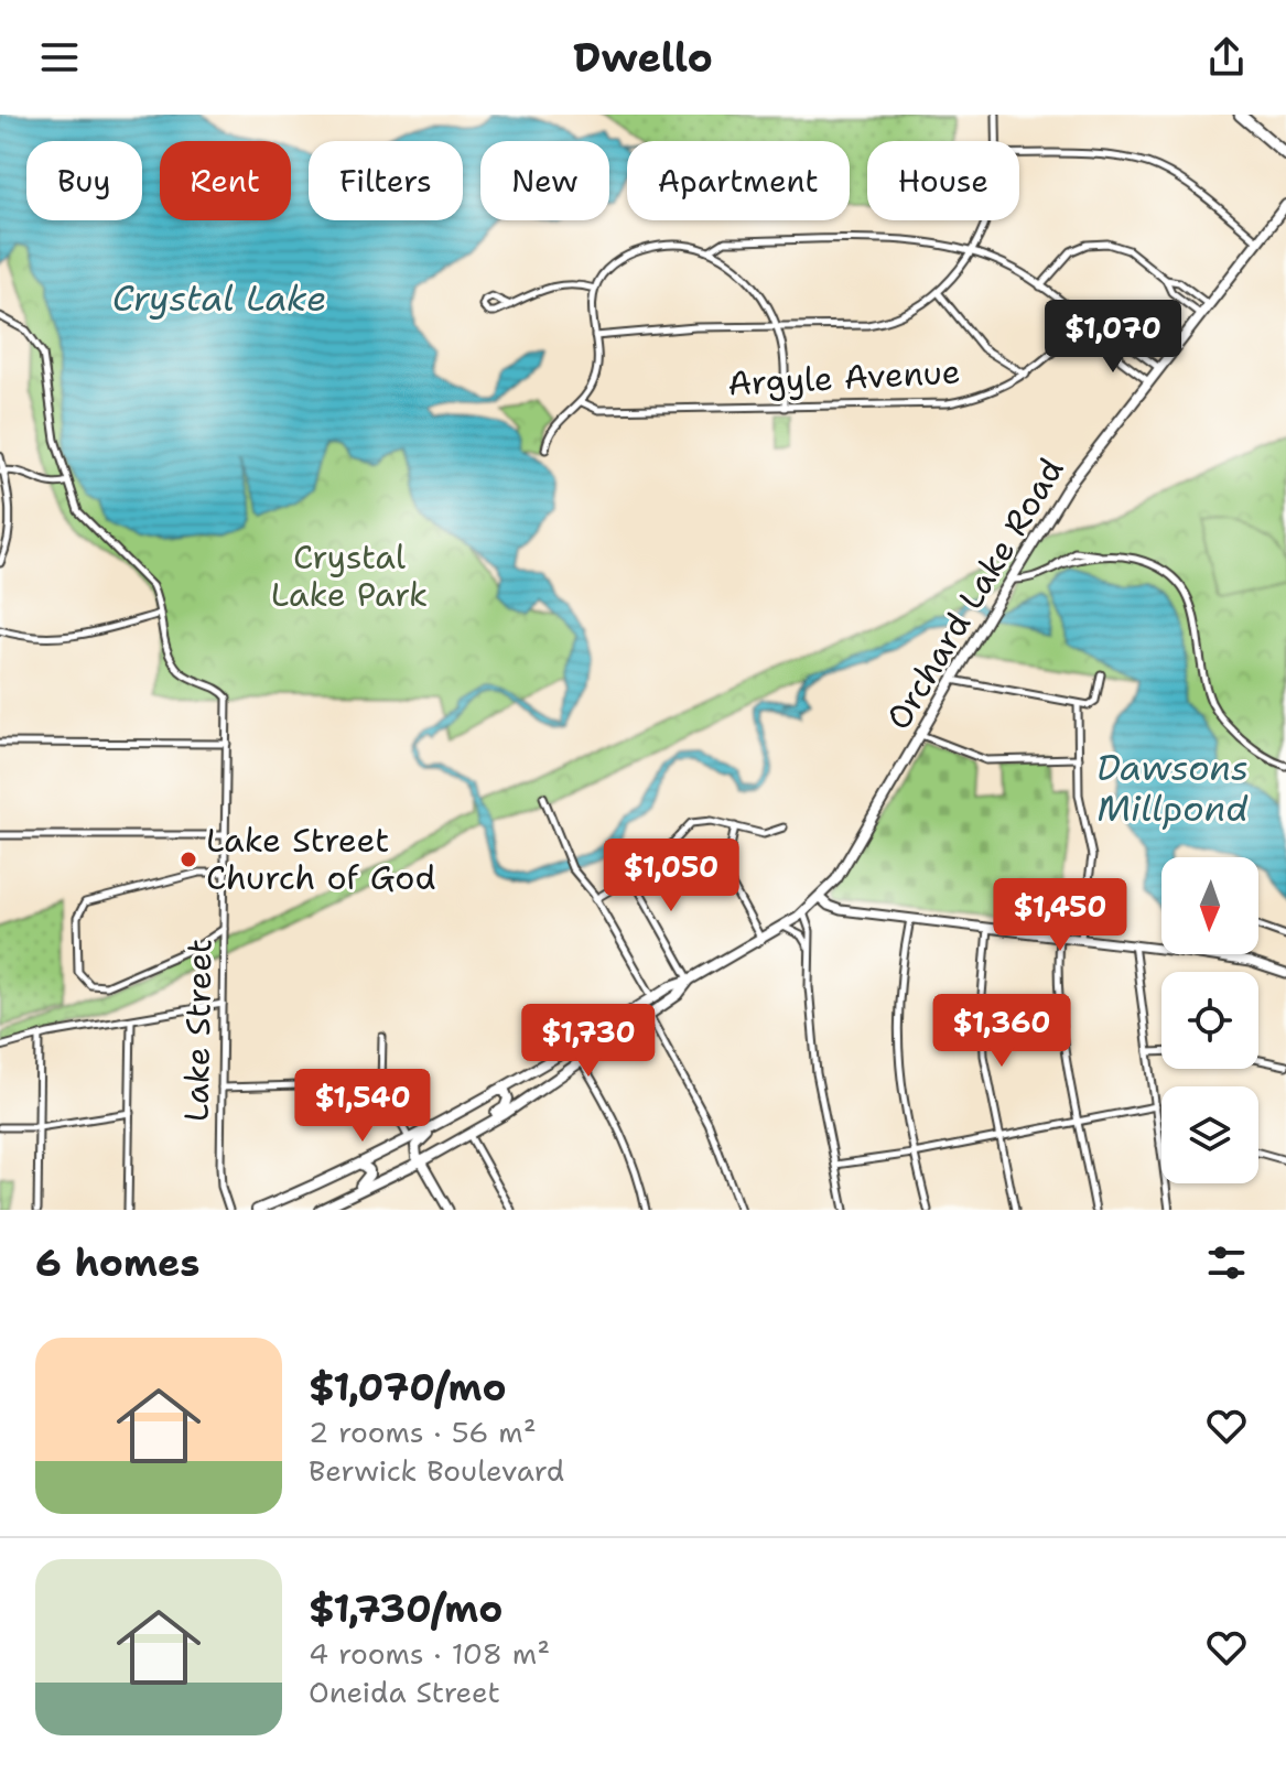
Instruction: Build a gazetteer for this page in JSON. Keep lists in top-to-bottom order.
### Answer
{
  "streets": {
    "main road": ["Orchard Lake Road"],
    "street": ["Argyle Avenue", "Lake Street"]
  },
  "water": ["Crystal Lake", "Dawsons Millpond"],
  "parks": ["Crystal Lake Park"],
  "places": ["Lake Street Church of God"],
  "north": "bottom",
  "page": {
    "header": "Dwello",
    "chip": [
      "Buy",
      "Rent",
      "Filters",
      "New",
      "Apartment",
      "House"
    ],
    "price": [
      "$1,070",
      "$1,050",
      "$1,450",
      "$1,360",
      "$1,730",
      "$1,540"
    ],
    "heading": "6 homes",
    "list": [
      {
        "name": "$1,070/mo",
        "note": "2 rooms · 56 m² · Berwick Boulevard"
      },
      {
        "name": "$1,730/mo",
        "note": "4 rooms · 108 m² · Oneida Street"
      }
    ]
  }
}
